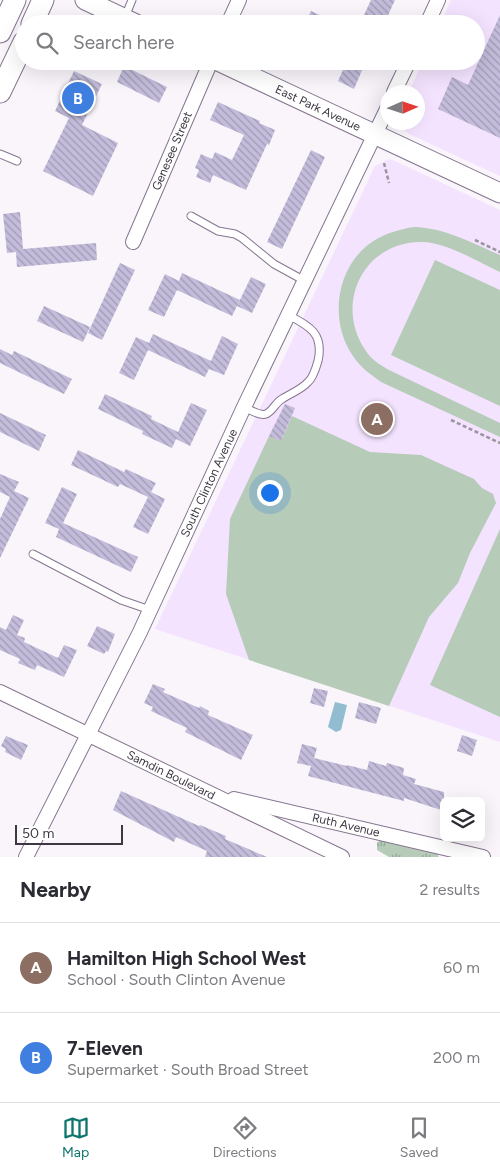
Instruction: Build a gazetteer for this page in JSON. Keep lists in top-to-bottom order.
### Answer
{
  "streets": {
    "street": [
      "East Park Avenue",
      "Genesee Street",
      "South Clinton Avenue",
      "Samdin Boulevard",
      "Ruth Avenue"
    ]
  },
  "crossings": [
    ["East Park Avenue", "South Clinton Avenue"],
    ["South Clinton Avenue", "Samdin Boulevard"],
    ["Samdin Boulevard", "Ruth Avenue"]
  ],
  "scale_bar": "50 m",
  "north": "right",
  "page": {
    "search": "Search here",
    "pins": ["B", "A"],
    "scale": "50 m",
    "heading": ["Nearby", "2 results"],
    "list": [
      {
        "mark": "A",
        "name": "Hamilton High School West",
        "note": "School · South Clinton Avenue",
        "value": "60 m"
      },
      {
        "mark": "B",
        "name": "7-Eleven",
        "note": "Supermarket · South Broad Street",
        "value": "200 m"
      }
    ],
    "nav": ["Map", "Directions", "Saved"]
  }
}
